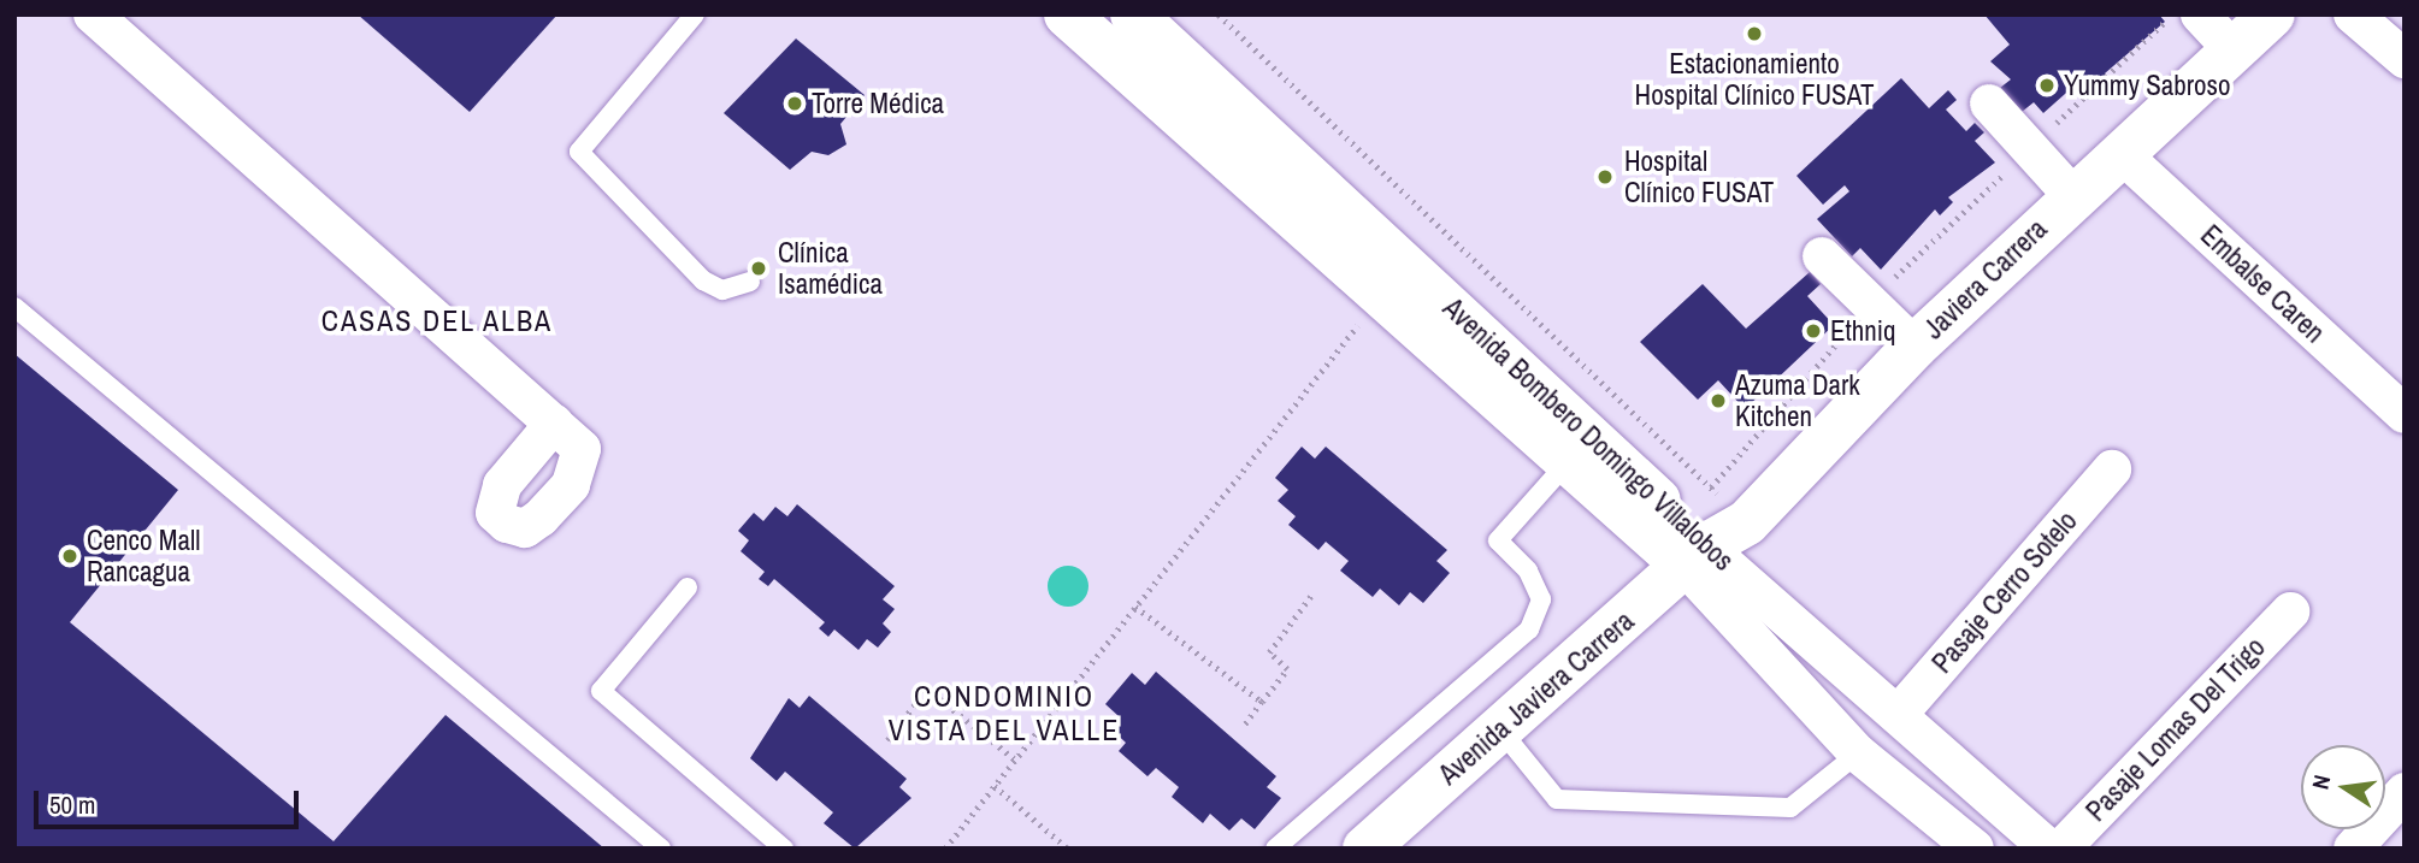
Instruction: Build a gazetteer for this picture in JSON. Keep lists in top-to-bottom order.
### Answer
{
  "streets": {
    "main road": ["Javiera Carrera", "Avenida Bombero Domingo Villalobos", "Avenida Javiera Carrera"],
    "street": ["Embalse Caren", "Pasaje Cerro Sotelo", "Pasaje Lomas Del Trigo"]
  },
  "crossings": [
    ["Javiera Carrera", "Embalse Caren"],
    ["Javiera Carrera", "Avenida Bombero Domingo Villalobos"],
    ["Javiera Carrera", "Avenida Javiera Carrera"],
    ["Avenida Bombero Domingo Villalobos", "Pasaje Cerro Sotelo"],
    ["Avenida Bombero Domingo Villalobos", "Avenida Javiera Carrera"]
  ],
  "districts": ["CASAS DEL ALBA", "CONDOMINIO VISTA DEL VALLE"],
  "places": [
    "Estacionamiento Hospital Clínico FUSAT",
    "Yummy Sabroso",
    "Torre Médica",
    "Hospital Clínico FUSAT",
    "Clínica Isamédica",
    "Ethniq",
    "Azuma Dark Kitchen",
    "Cenco Mall Rancagua"
  ],
  "scale_bar": "50 m",
  "north": "left"
}
